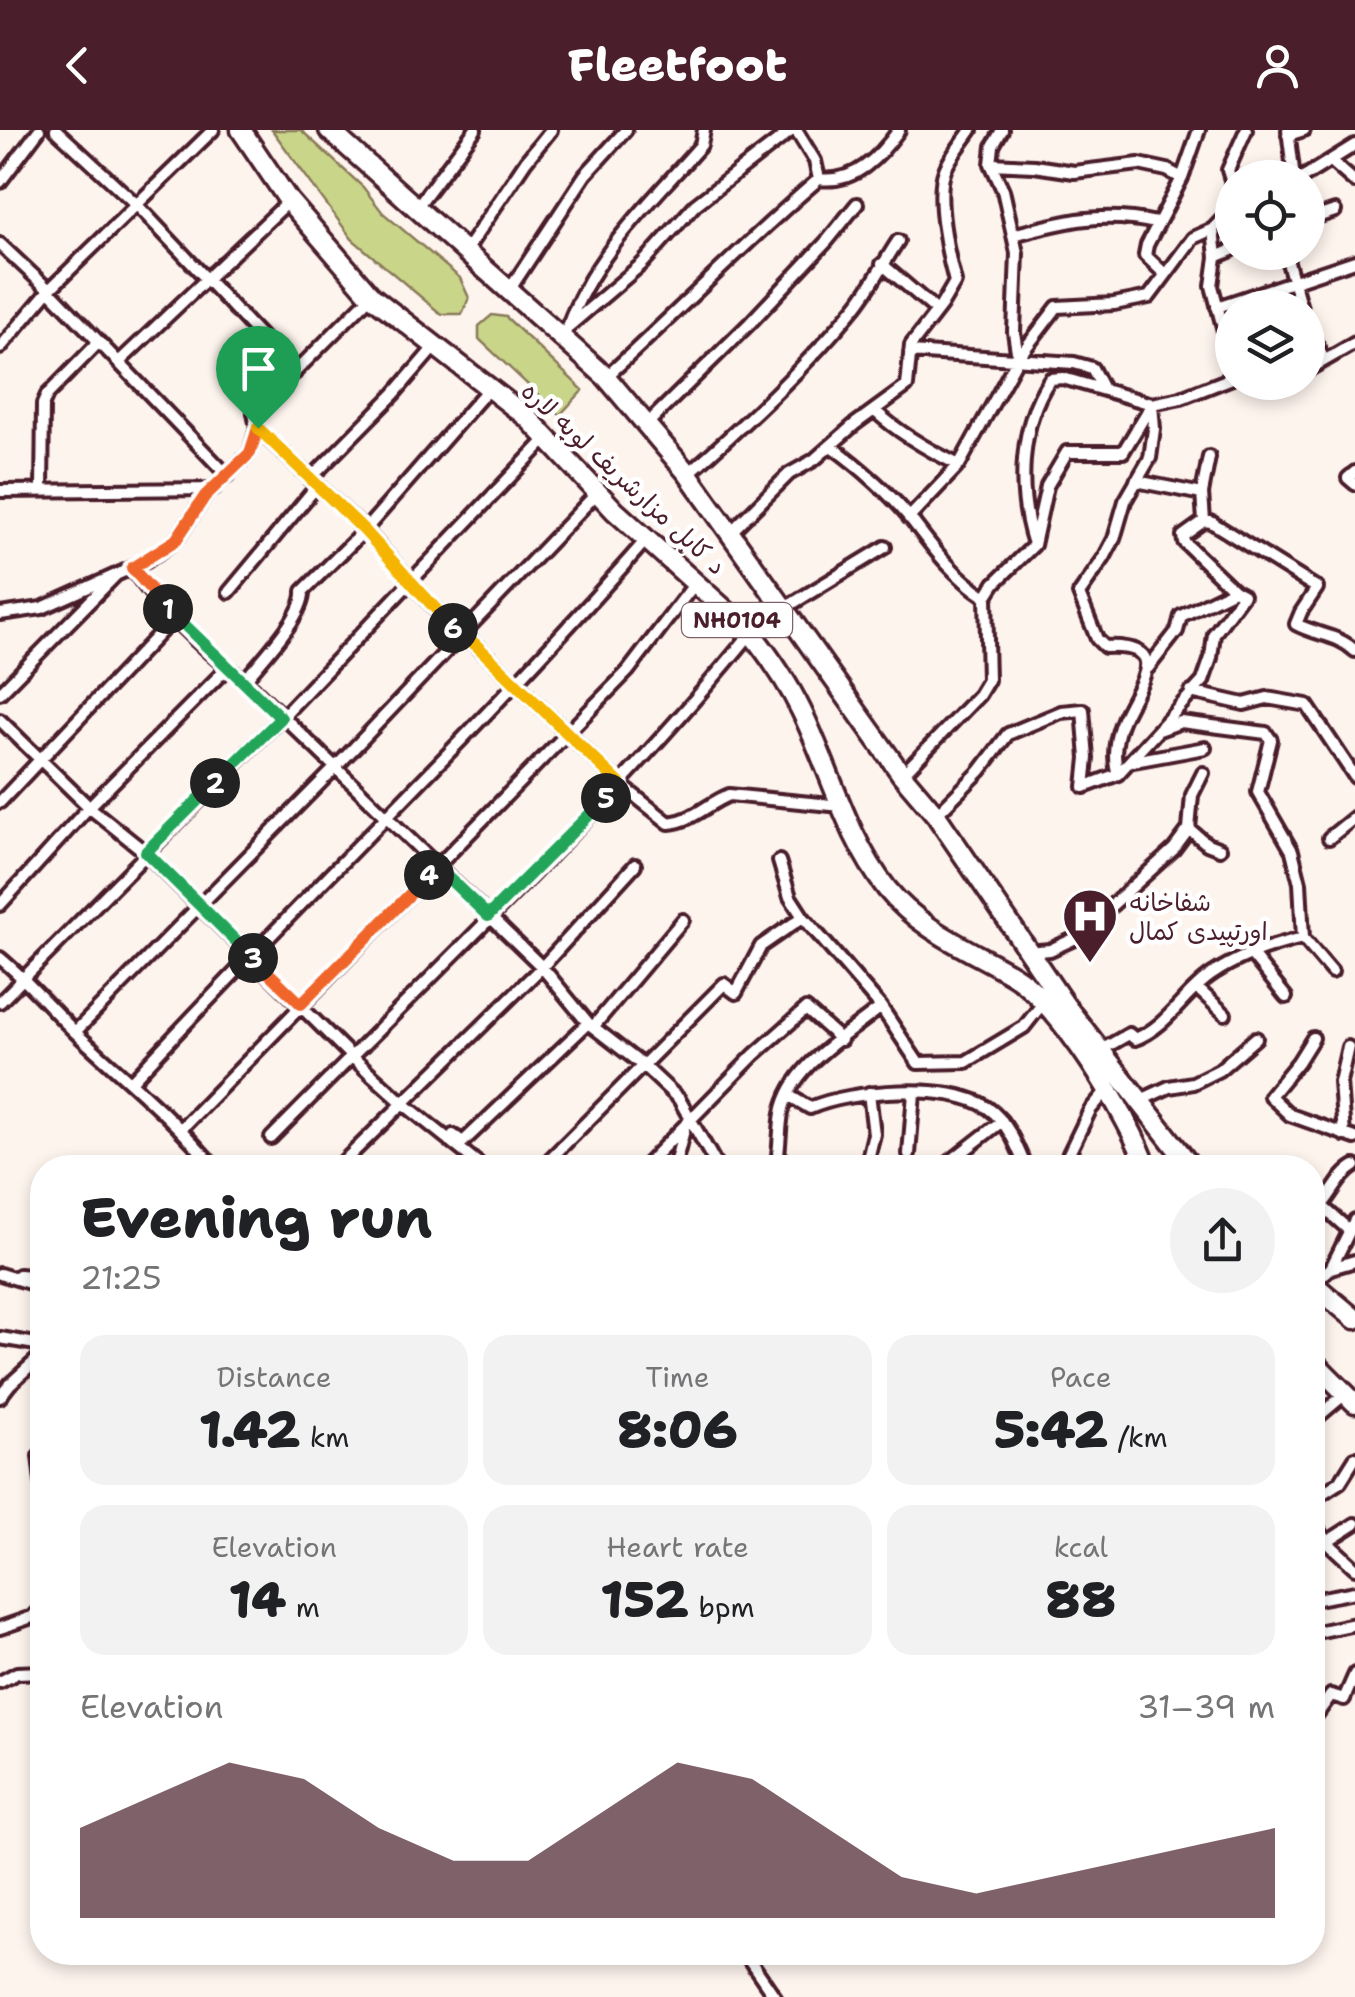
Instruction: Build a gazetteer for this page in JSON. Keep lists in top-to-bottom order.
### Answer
{
  "streets": {
    "highway": ["د کابل مزارشریف لویه لاره", "NH0104"]
  },
  "places": {
    "hospital": ["شفاخانه اورتپیدی کمال"]
  },
  "page": {
    "header": "Fleetfoot",
    "pins": [
      "1",
      "6",
      "2",
      "5",
      "4",
      "3"
    ],
    "heading": ["Evening run", "21:25"],
    "stats": [
      ["Distance", "1.42 km"],
      ["Time", "8:06"],
      ["Pace", "5:42 /km"],
      ["Elevation", "14 m"],
      ["Heart rate", "152 bpm"],
      ["kcal", "88"]
    ],
    "chart": ["Elevation", "31–39 m"]
  }
}
